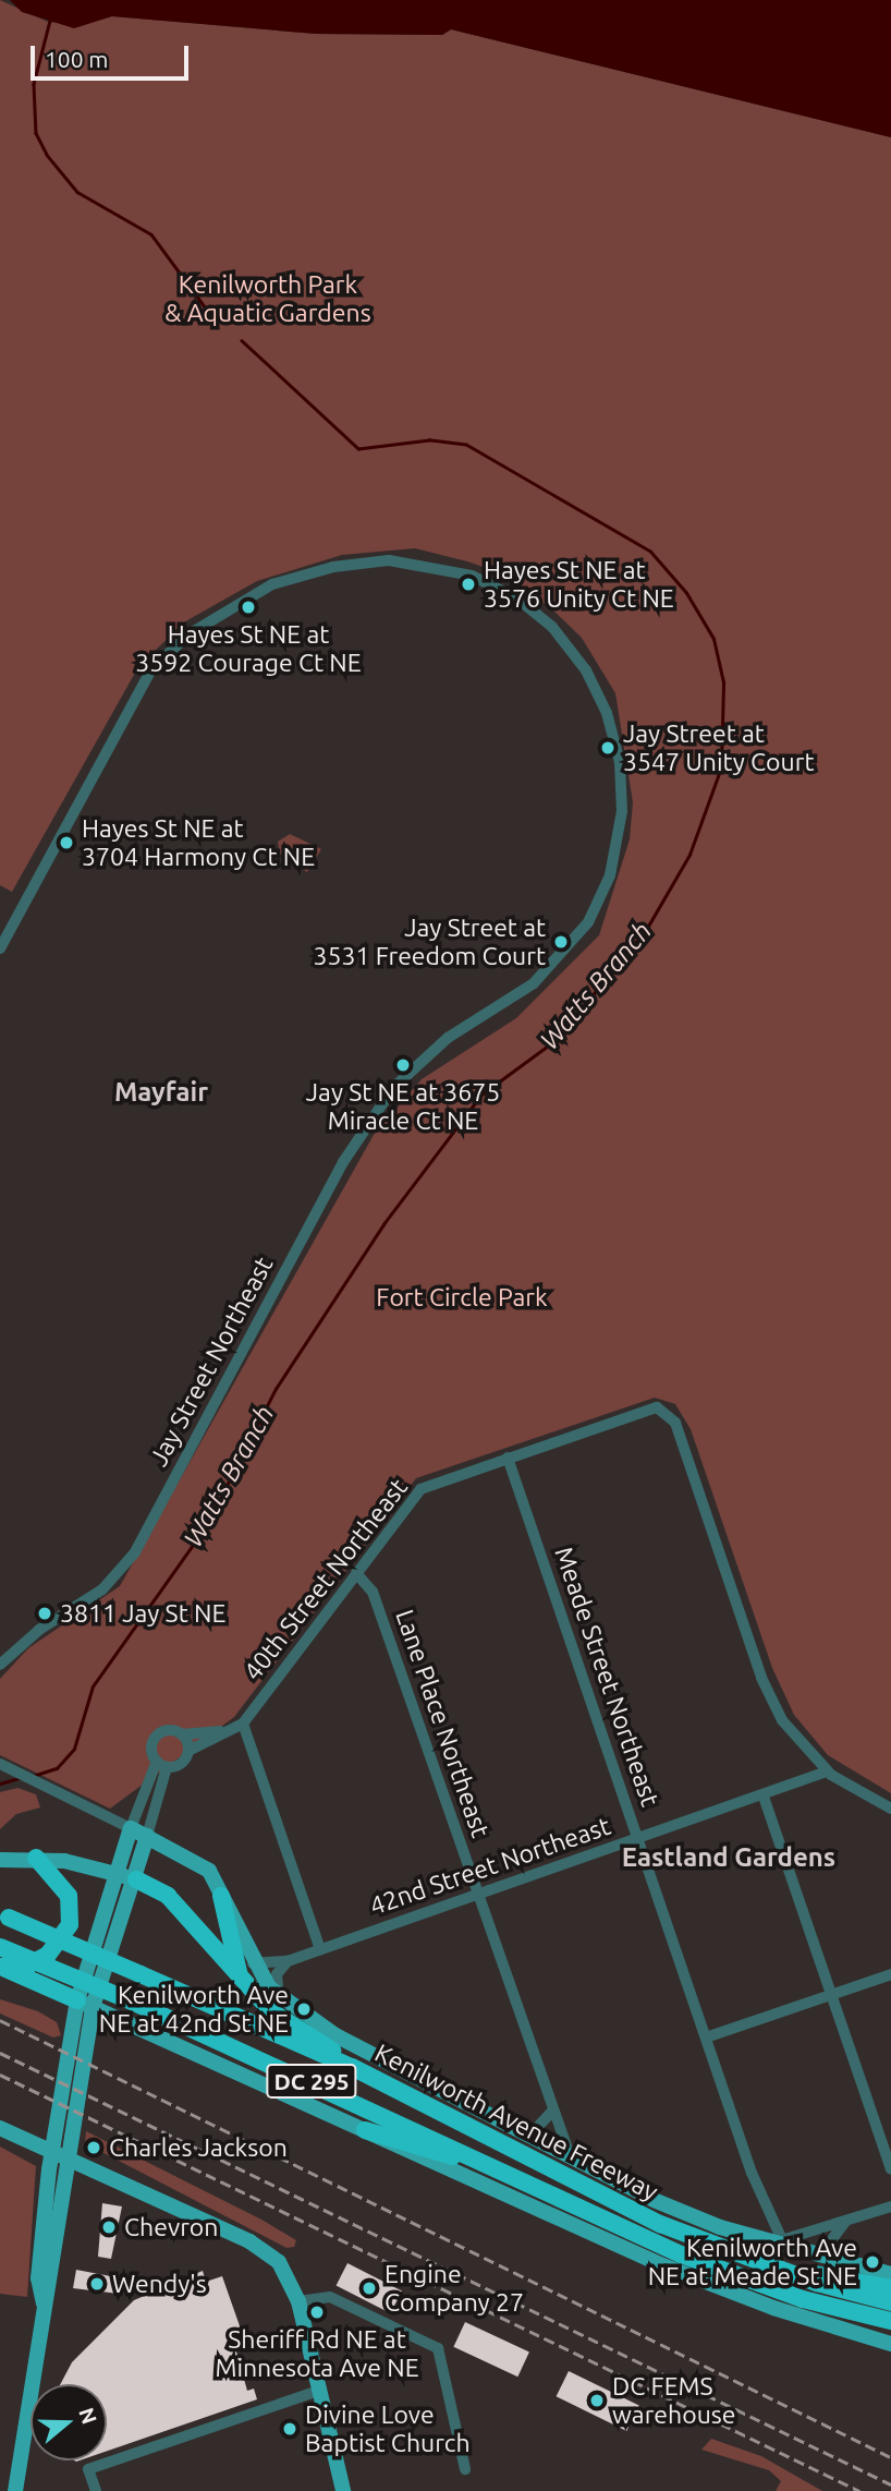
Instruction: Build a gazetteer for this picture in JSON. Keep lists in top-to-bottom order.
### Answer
{
  "streets": {
    "highway": ["DC 295", "Kenilworth Avenue Freeway"],
    "street": [
      "Jay Street Northeast",
      "40th Street Northeast",
      "Meade Street Northeast",
      "Lane Place Northeast",
      "42nd Street Northeast"
    ]
  },
  "crossings": [
    ["40th Street Northeast", "Meade Street Northeast"],
    ["40th Street Northeast", "Lane Place Northeast"],
    ["40th Street Northeast", "42nd Street Northeast"],
    ["Meade Street Northeast", "42nd Street Northeast"],
    ["Lane Place Northeast", "42nd Street Northeast"]
  ],
  "districts": ["Mayfair", "Eastland Gardens"],
  "water": ["Watts Branch"],
  "parks": ["Kenilworth Park & Aquatic Gardens", "Fort Circle Park"],
  "places": [
    "Hayes St NE at 3576 Unity Ct NE",
    "Hayes St NE at 3592 Courage Ct NE",
    "Jay Street at 3547 Unity Court",
    "Hayes St NE at 3704 Harmony Ct NE",
    "Jay Street at 3531 Freedom Court",
    "Jay St NE at 3675 Miracle Ct NE",
    "3811 Jay St NE",
    "Kenilworth Ave NE at 42nd St NE",
    "Charles Jackson",
    "Chevron",
    "Kenilworth Ave NE at Meade St NE",
    "Wendy's",
    "Engine Company 27",
    "Sheriff Rd NE at Minnesota Ave NE",
    "DC FEMS warehouse",
    "Divine Love Baptist Church"
  ],
  "scale_bar": "100 m",
  "north": "right"
}
